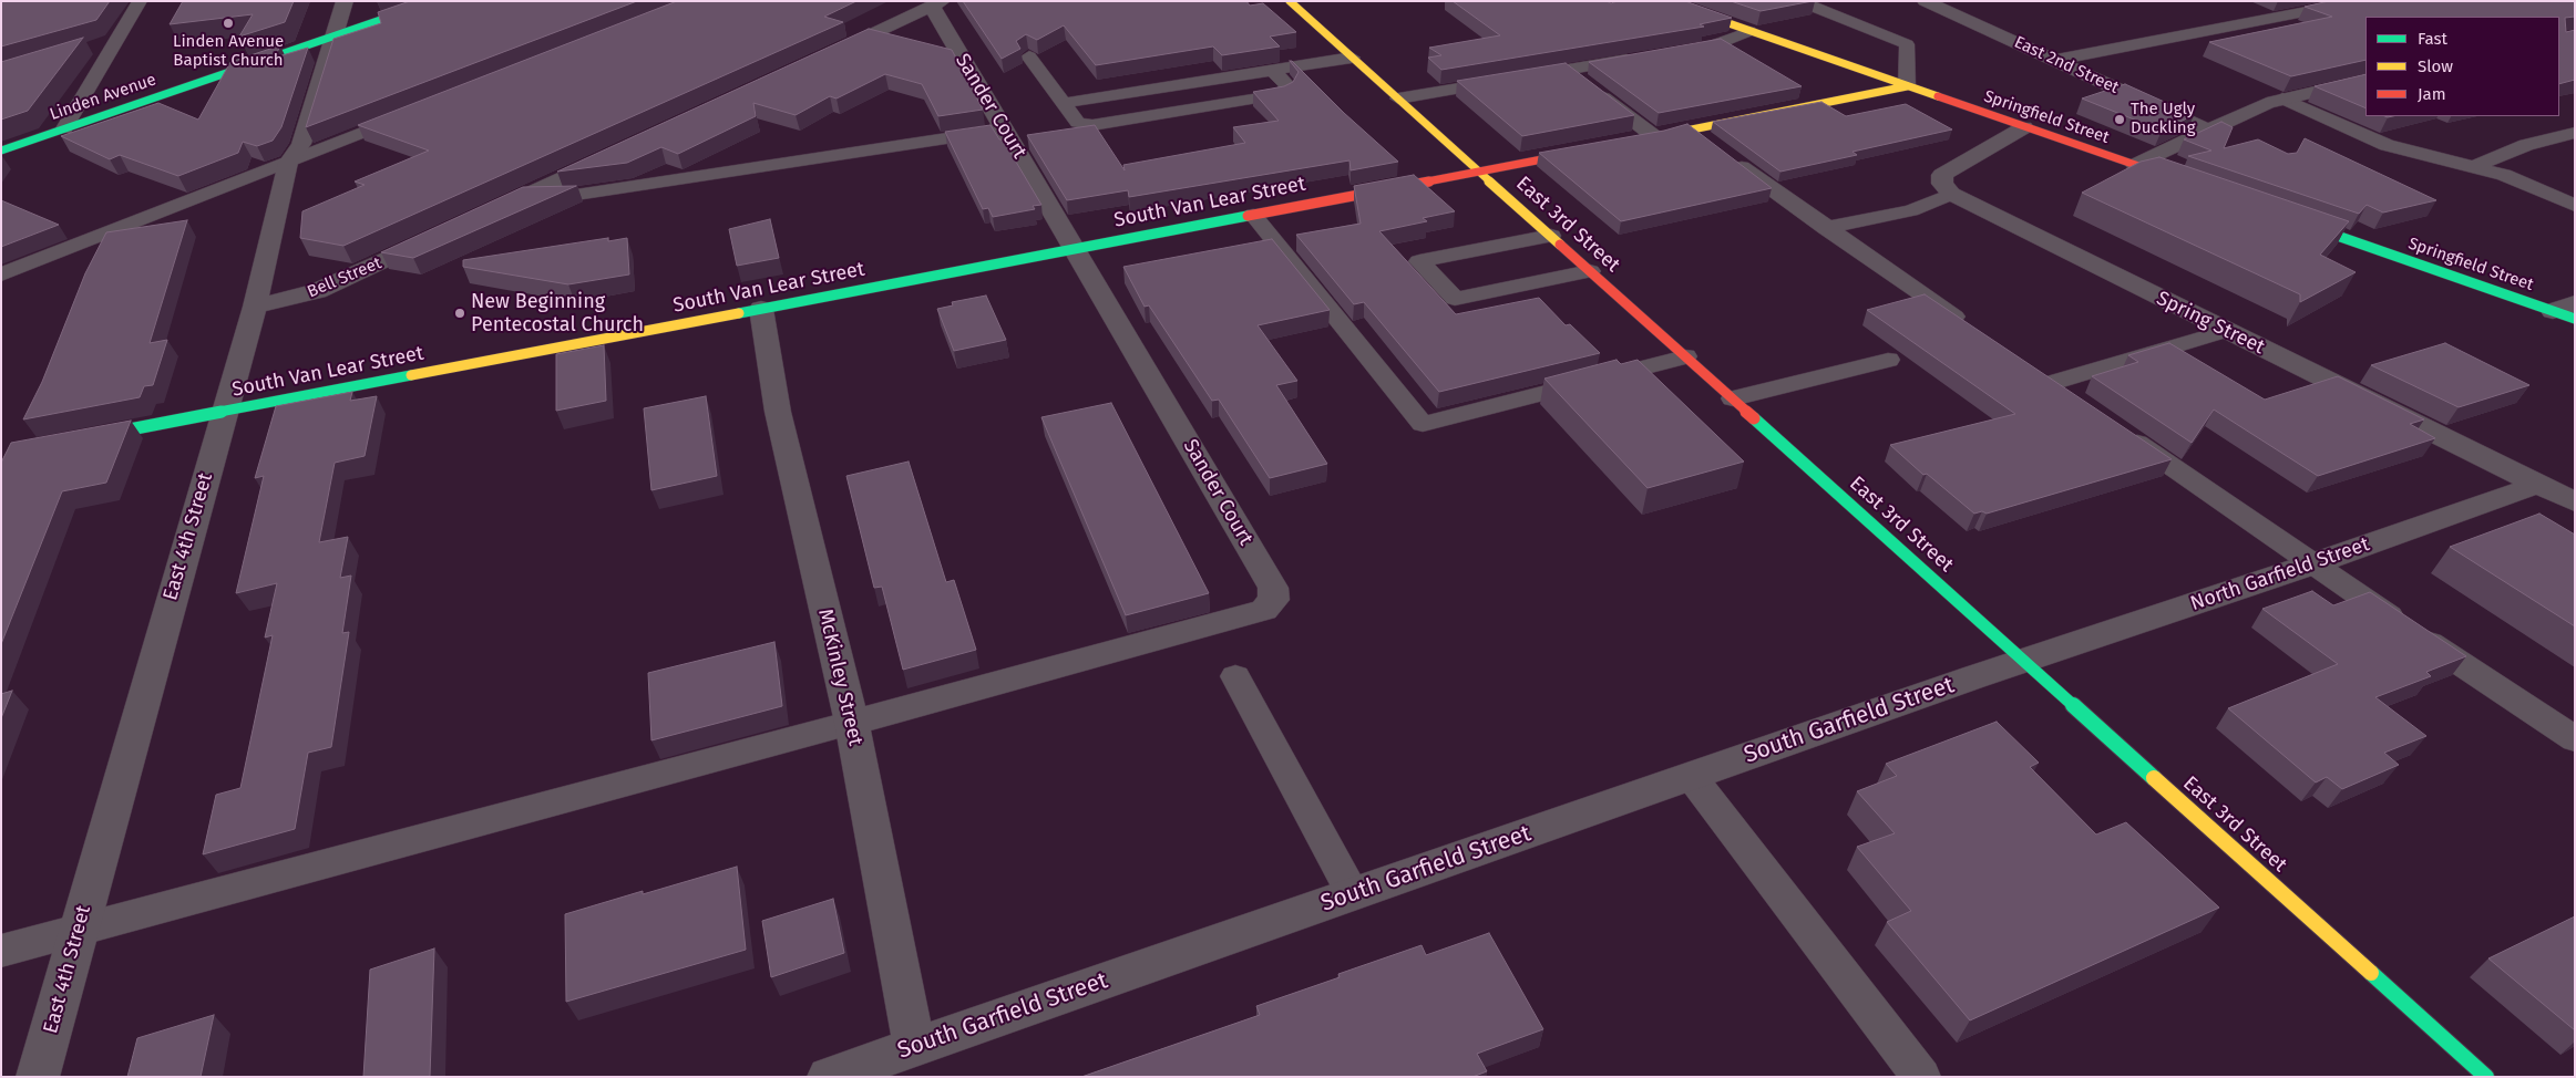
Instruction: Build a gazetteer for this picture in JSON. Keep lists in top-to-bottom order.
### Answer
{
  "streets": {
    "street": [
      "East 2nd Street",
      "Linden Avenue",
      "Sander Court",
      "Springfield Street",
      "South Van Lear Street",
      "East 3rd Street",
      "Bell Street",
      "Spring Street",
      "East 4th Street",
      "North Garfield Street",
      "McKinley Street",
      "South Garfield Street"
    ]
  },
  "crossings": [
    ["Linden Avenue", "East 4th Street"],
    ["Sander Court", "South Van Lear Street"],
    ["Sander Court", "McKinley Street"],
    ["South Van Lear Street", "East 3rd Street"],
    ["South Van Lear Street", "East 4th Street"],
    ["South Van Lear Street", "McKinley Street"],
    ["East 3rd Street", "North Garfield Street"],
    ["East 3rd Street", "South Garfield Street"],
    ["Bell Street", "East 4th Street"],
    ["Spring Street", "North Garfield Street"],
    ["North Garfield Street", "South Garfield Street"],
    ["McKinley Street", "South Garfield Street"]
  ],
  "places": ["Linden Avenue Baptist Church", "The Ugly Duckling", "New Beginning Pentecostal Church"],
  "legend": ["Fast", "Slow", "Jam"]
}
